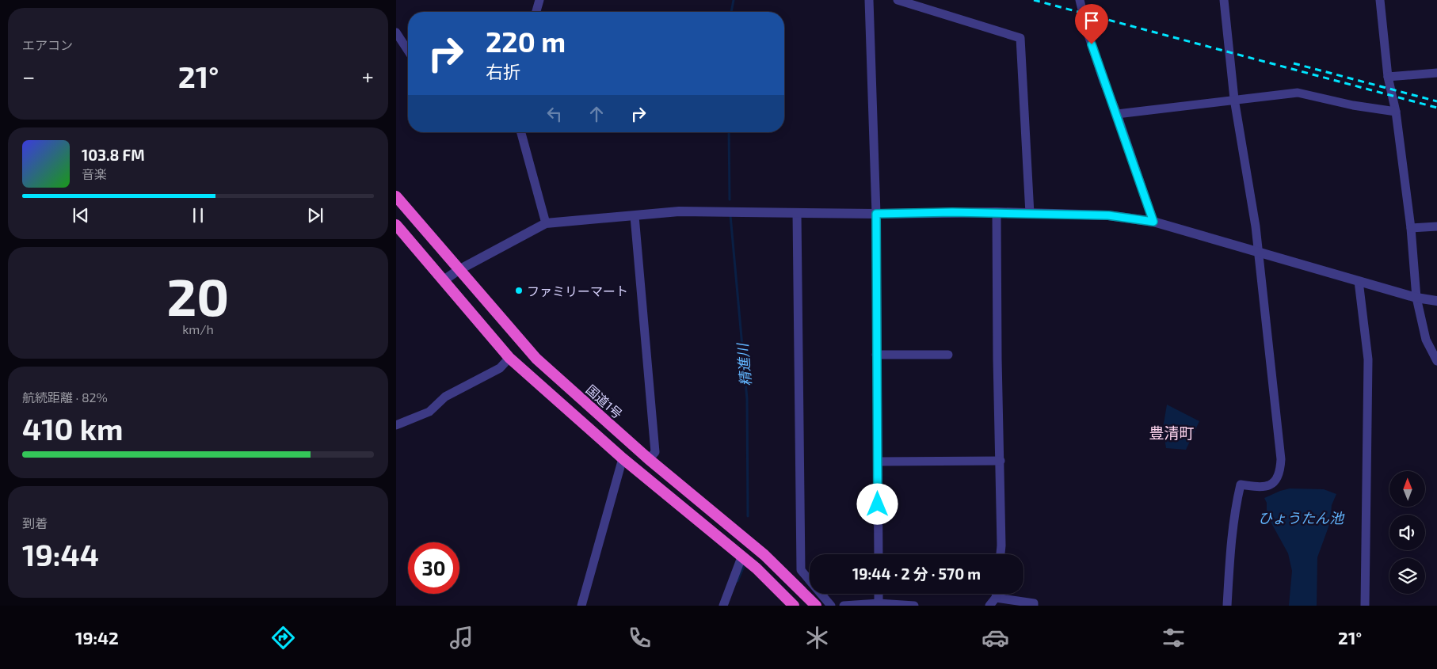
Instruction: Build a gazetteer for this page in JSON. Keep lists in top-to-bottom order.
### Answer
{
  "streets": {
    "highway": ["国道1号"]
  },
  "districts": ["豊清町"],
  "water": ["精進川", "ひょうたん池"],
  "places": ["ファミリーマート"],
  "north": "top",
  "page": {
    "tile": [
      "エアコン",
      ["20", "km/h"],
      ["航続距離 · 82%", "410 km"],
      ["到着", "19:44"]
    ],
    "turn": ["220 m", "右折"],
    "heat": ["−", "21°", "+"],
    "song": ["103.8 FM", "音楽"],
    "limit": "30",
    "trip": "19:44 · 2 分 · 570 m",
    "tabs": ["19:42", "21°"]
  }
}
